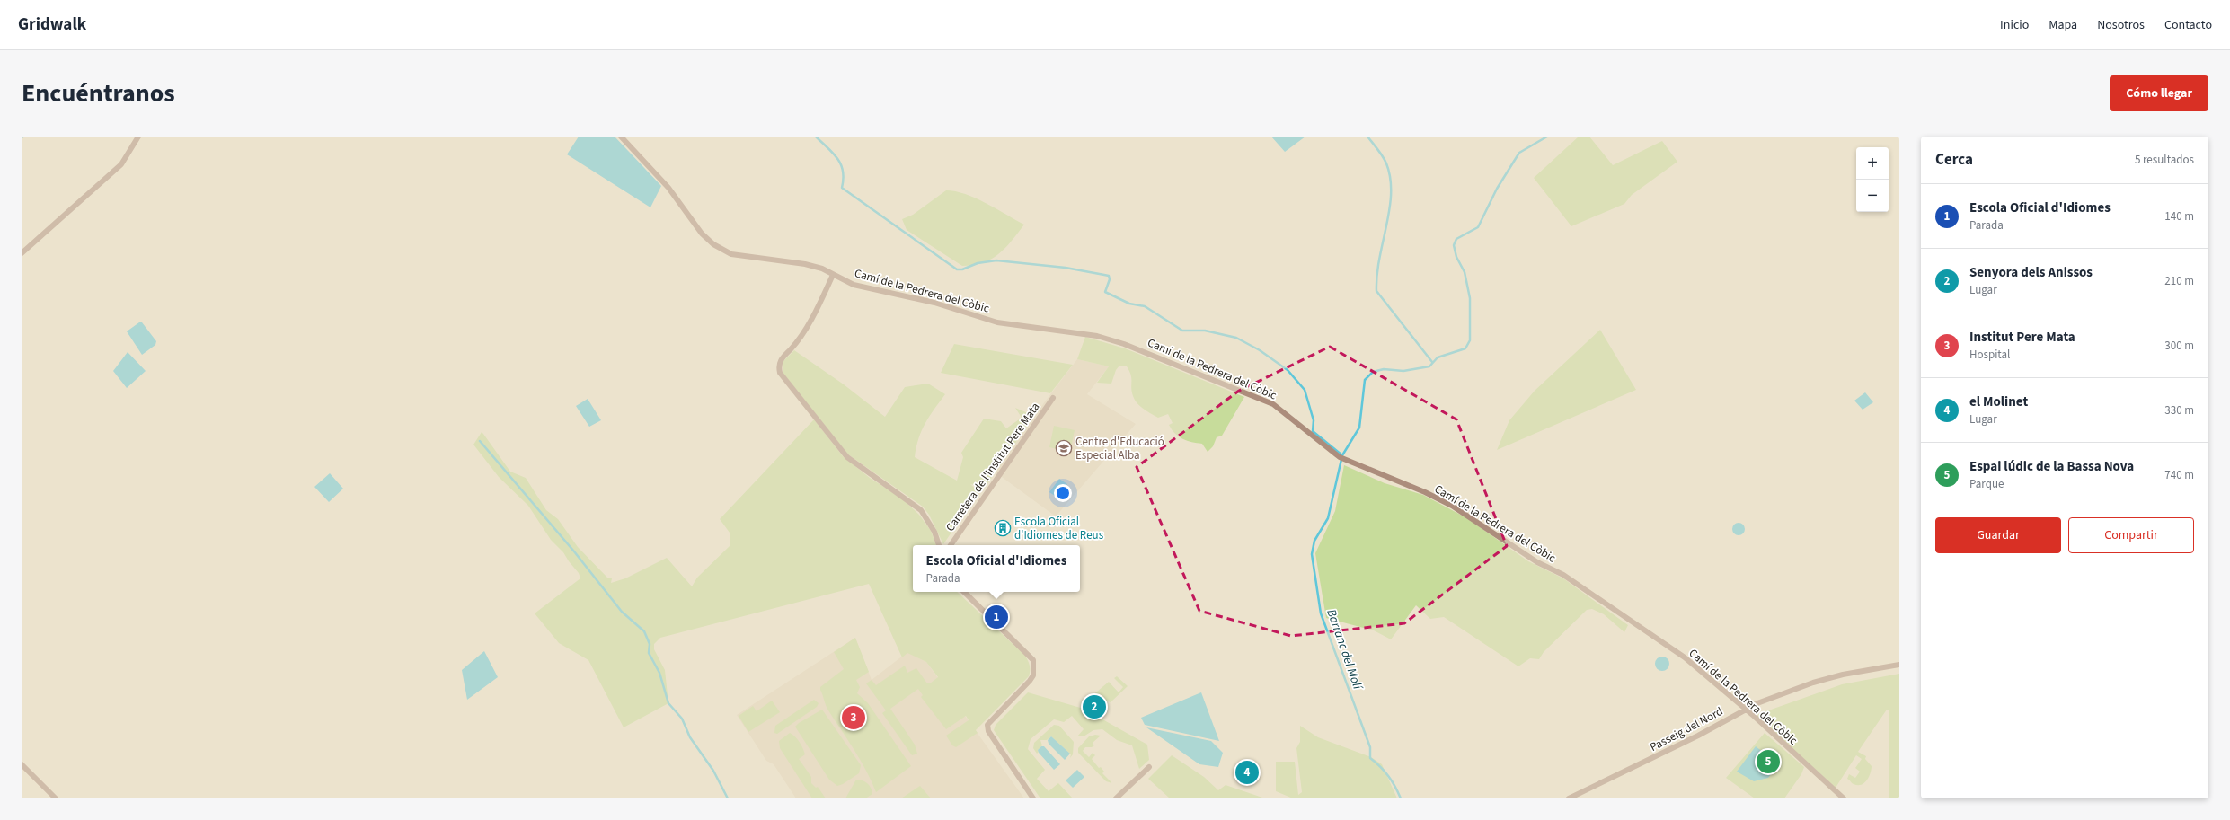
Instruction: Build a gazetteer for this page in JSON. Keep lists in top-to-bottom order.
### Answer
{
  "streets": {
    "street": ["Camí de la Pedrera del Còbic", "Carretera de l'Institut Pere Mata", "Passeig del Nord"]
  },
  "crossings": [
    ["Camí de la Pedrera del Còbic", "Passeig del Nord"]
  ],
  "water": ["Barranc del Molí"],
  "places": {
    "school or university": ["Centre d'Educació Especial Alba"],
    "building": ["Escola Oficial d'Idiomes de Reus"]
  },
  "page": {
    "header": "Gridwalk",
    "nav": [
      "Inicio",
      "Mapa",
      "Nosotros",
      "Contacto"
    ],
    "title": "Encuéntranos",
    "buttons": [
      "Cómo llegar",
      ["Guardar", "Compartir"]
    ],
    "heading": ["Cerca", "5 resultados"],
    "map_buttons": ["+", "−"],
    "list": [
      {
        "mark": "1",
        "name": "Escola Oficial d'Idiomes",
        "note": "Parada",
        "value": "140 m"
      },
      {
        "mark": "2",
        "name": "Senyora dels Anissos",
        "note": "Lugar",
        "value": "210 m"
      },
      {
        "mark": "3",
        "name": "Institut Pere Mata",
        "note": "Hospital",
        "value": "300 m"
      },
      {
        "mark": "4",
        "name": "el Molinet",
        "note": "Lugar",
        "value": "330 m"
      },
      {
        "mark": "5",
        "name": "Espai lúdic de la Bassa Nova",
        "note": "Parque",
        "value": "740 m"
      }
    ],
    "popup": ["Escola Oficial d'Idiomes", "Parada"],
    "pins": [
      "1",
      "2",
      "3",
      "5",
      "4"
    ]
  }
}
